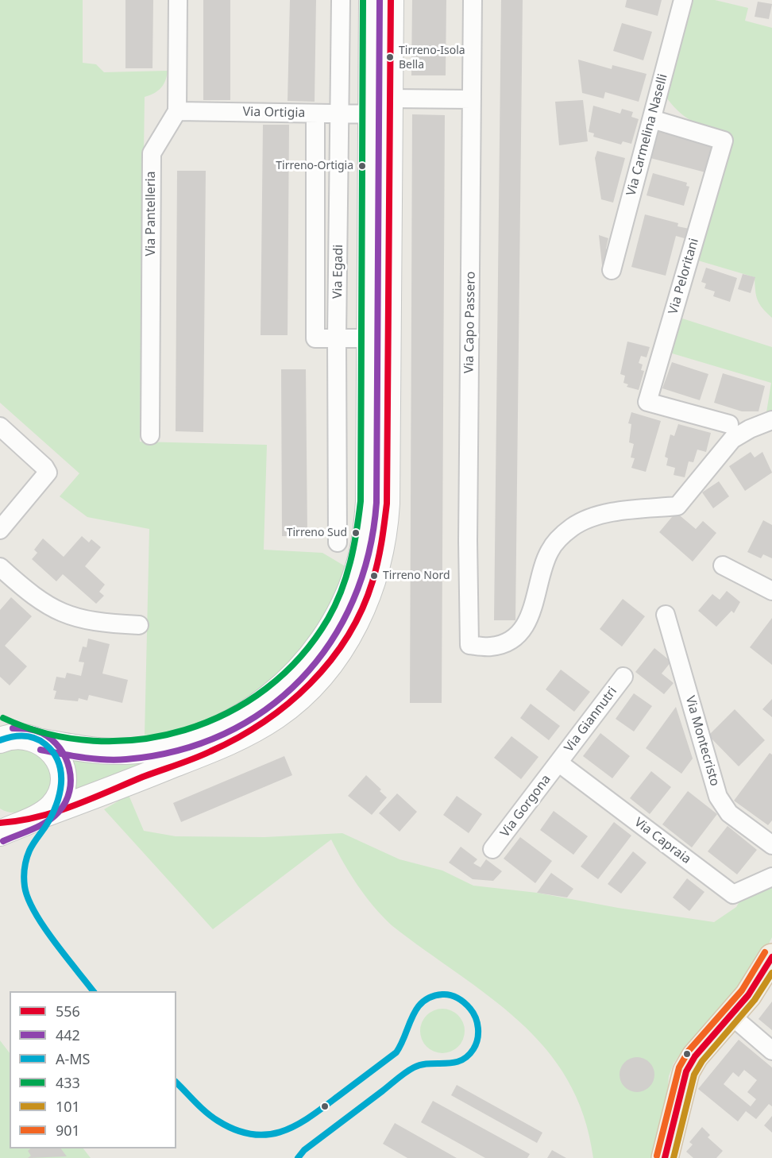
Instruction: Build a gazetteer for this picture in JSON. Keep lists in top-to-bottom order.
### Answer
{
  "streets": {
    "street": [
      "Via Ortigia",
      "Via Carmelina Naselli",
      "Via Pantelleria",
      "Via Egadi",
      "Via Peloritani",
      "Via Capo Passero",
      "Via Giannutri",
      "Via Montecristo",
      "Via Gorgona",
      "Via Capraia"
    ]
  },
  "crossings": [
    ["Via Ortigia", "Via Pantelleria"],
    ["Via Ortigia", "Via Egadi"],
    ["Via Ortigia", "Via Capo Passero"],
    ["Via Carmelina Naselli", "Via Peloritani"],
    ["Via Giannutri", "Via Gorgona"],
    ["Via Giannutri", "Via Capraia"],
    ["Via Gorgona", "Via Capraia"]
  ],
  "places": [
    "Tirreno-Isola Bella",
    "Tirreno-Ortigia",
    "Tirreno Sud",
    "Tirreno Nord"
  ],
  "lines": [
    "transit line 556",
    "transit line 442",
    "transit line 433",
    "transit line A-MS",
    "transit line 901",
    "transit line 101"
  ],
  "legend": [
    "556",
    "442",
    "A-MS",
    "433",
    "101",
    "901"
  ]
}
